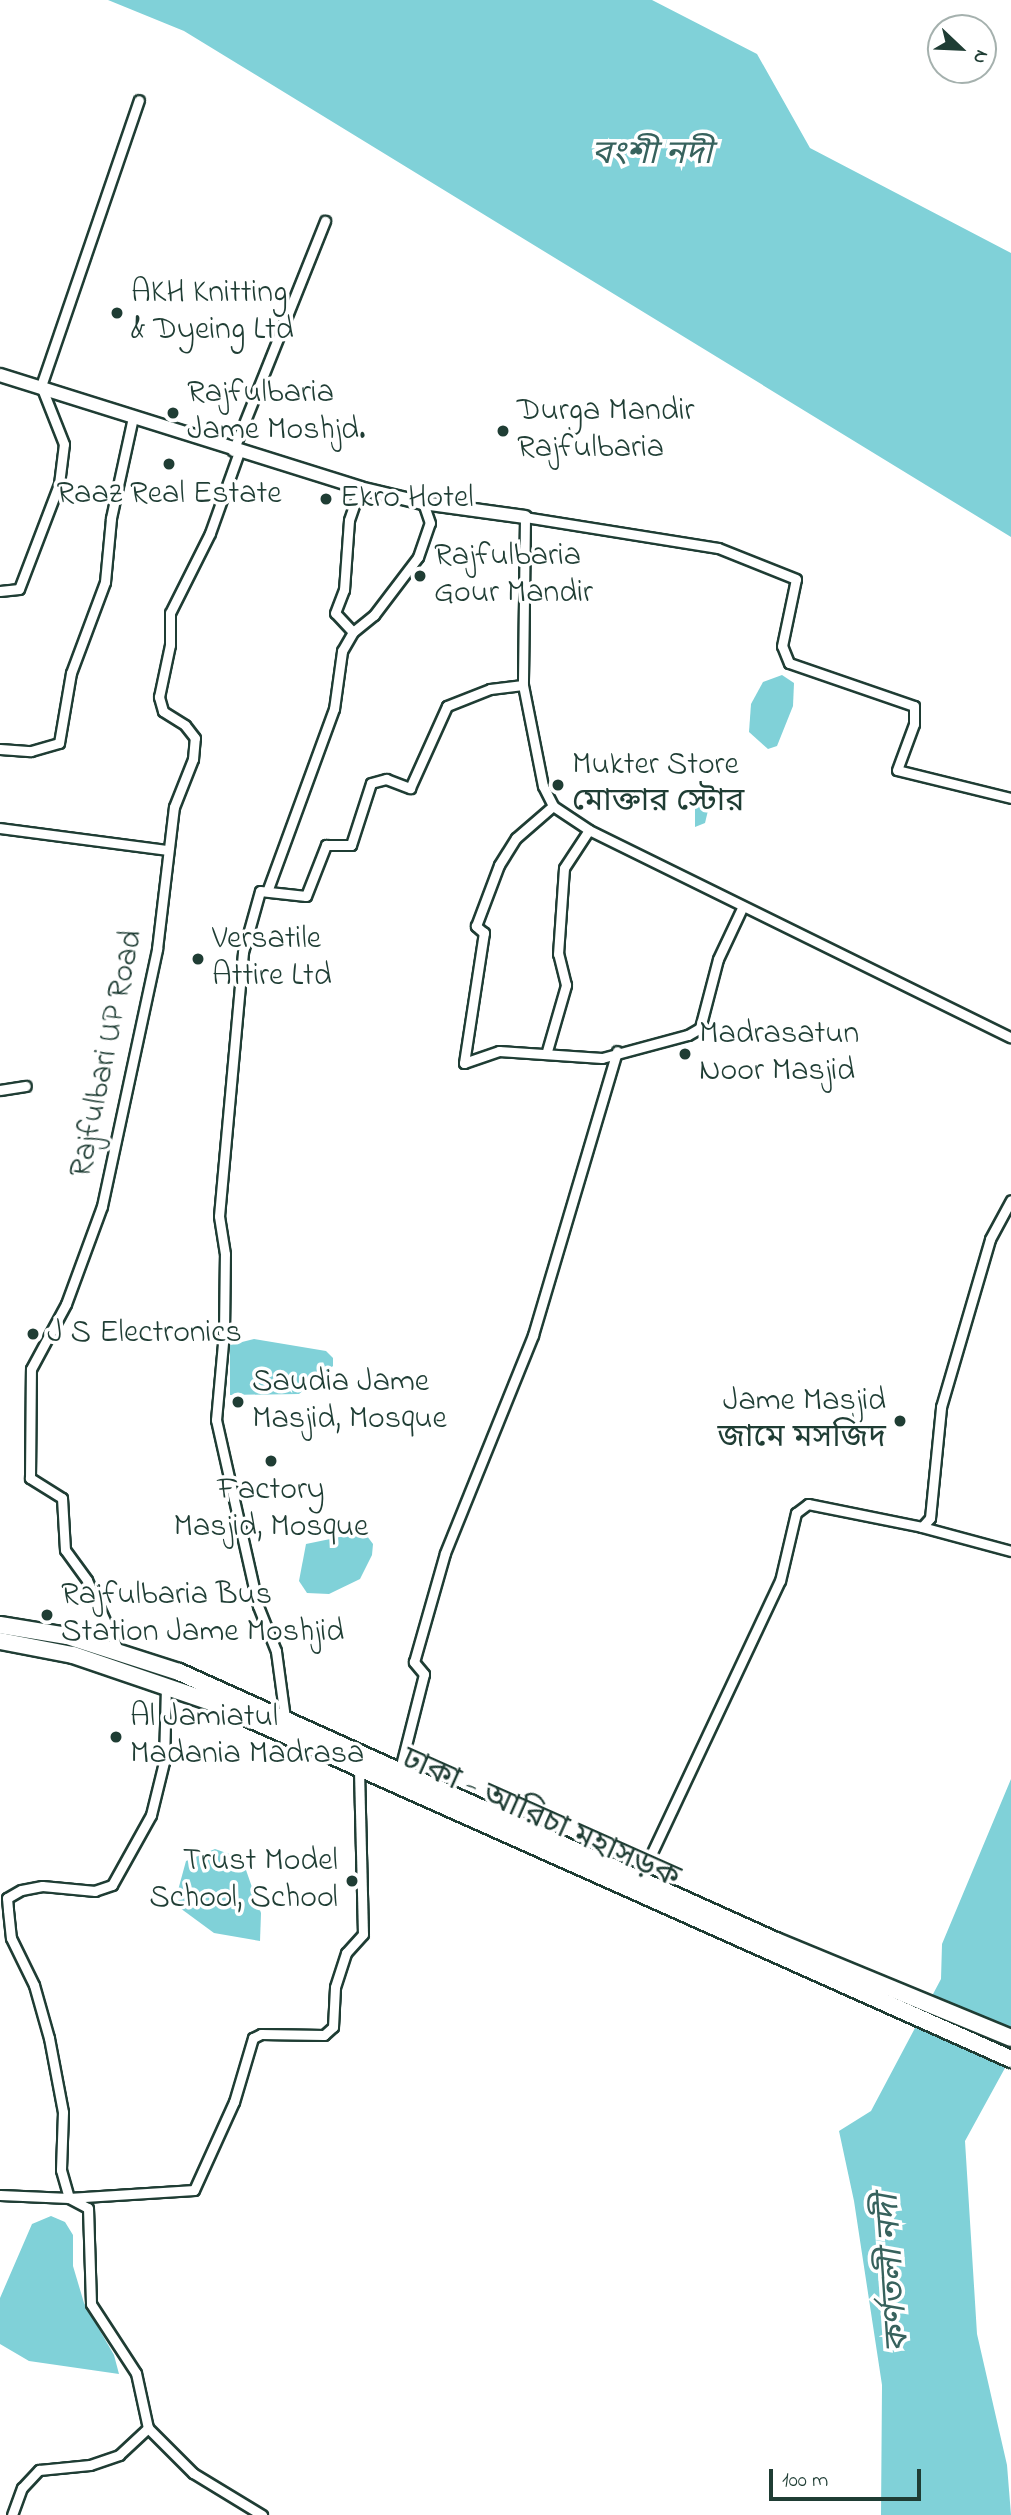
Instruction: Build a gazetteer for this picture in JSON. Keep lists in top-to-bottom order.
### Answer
{
  "streets": {
    "highway": ["ঢাকা - আরিচা মহাসড়ক"],
    "street": ["Rajfulbari UP Road"]
  },
  "water": ["বংশী নদী", "কর্ণতলী নদী"],
  "places": [
    "AKH Knitting & Dyeing Ltd",
    "Rajfulbaria Jame Moshjd.",
    "Durga Mandir Rajfulbaria",
    "Raaz Real Estate",
    "Ekro Hotel",
    "Rajfulbaria Gour Mandir",
    "Mukter Store মোক্তার স্টোর",
    "Versatile Attire Ltd",
    "Madrasatun Noor Masjid",
    "J S Electronics",
    "Saudia Jame Masjid, Mosque",
    "Jame Masjid জামে মসজিদ",
    "Factory Masjid, Mosque",
    "Rajfulbaria Bus Station Jame Moshjid",
    "Al Jamiatul Madania Madrasa",
    "Trust Model School, School"
  ],
  "scale_bar": "100 m",
  "north": "bottom right"
}
